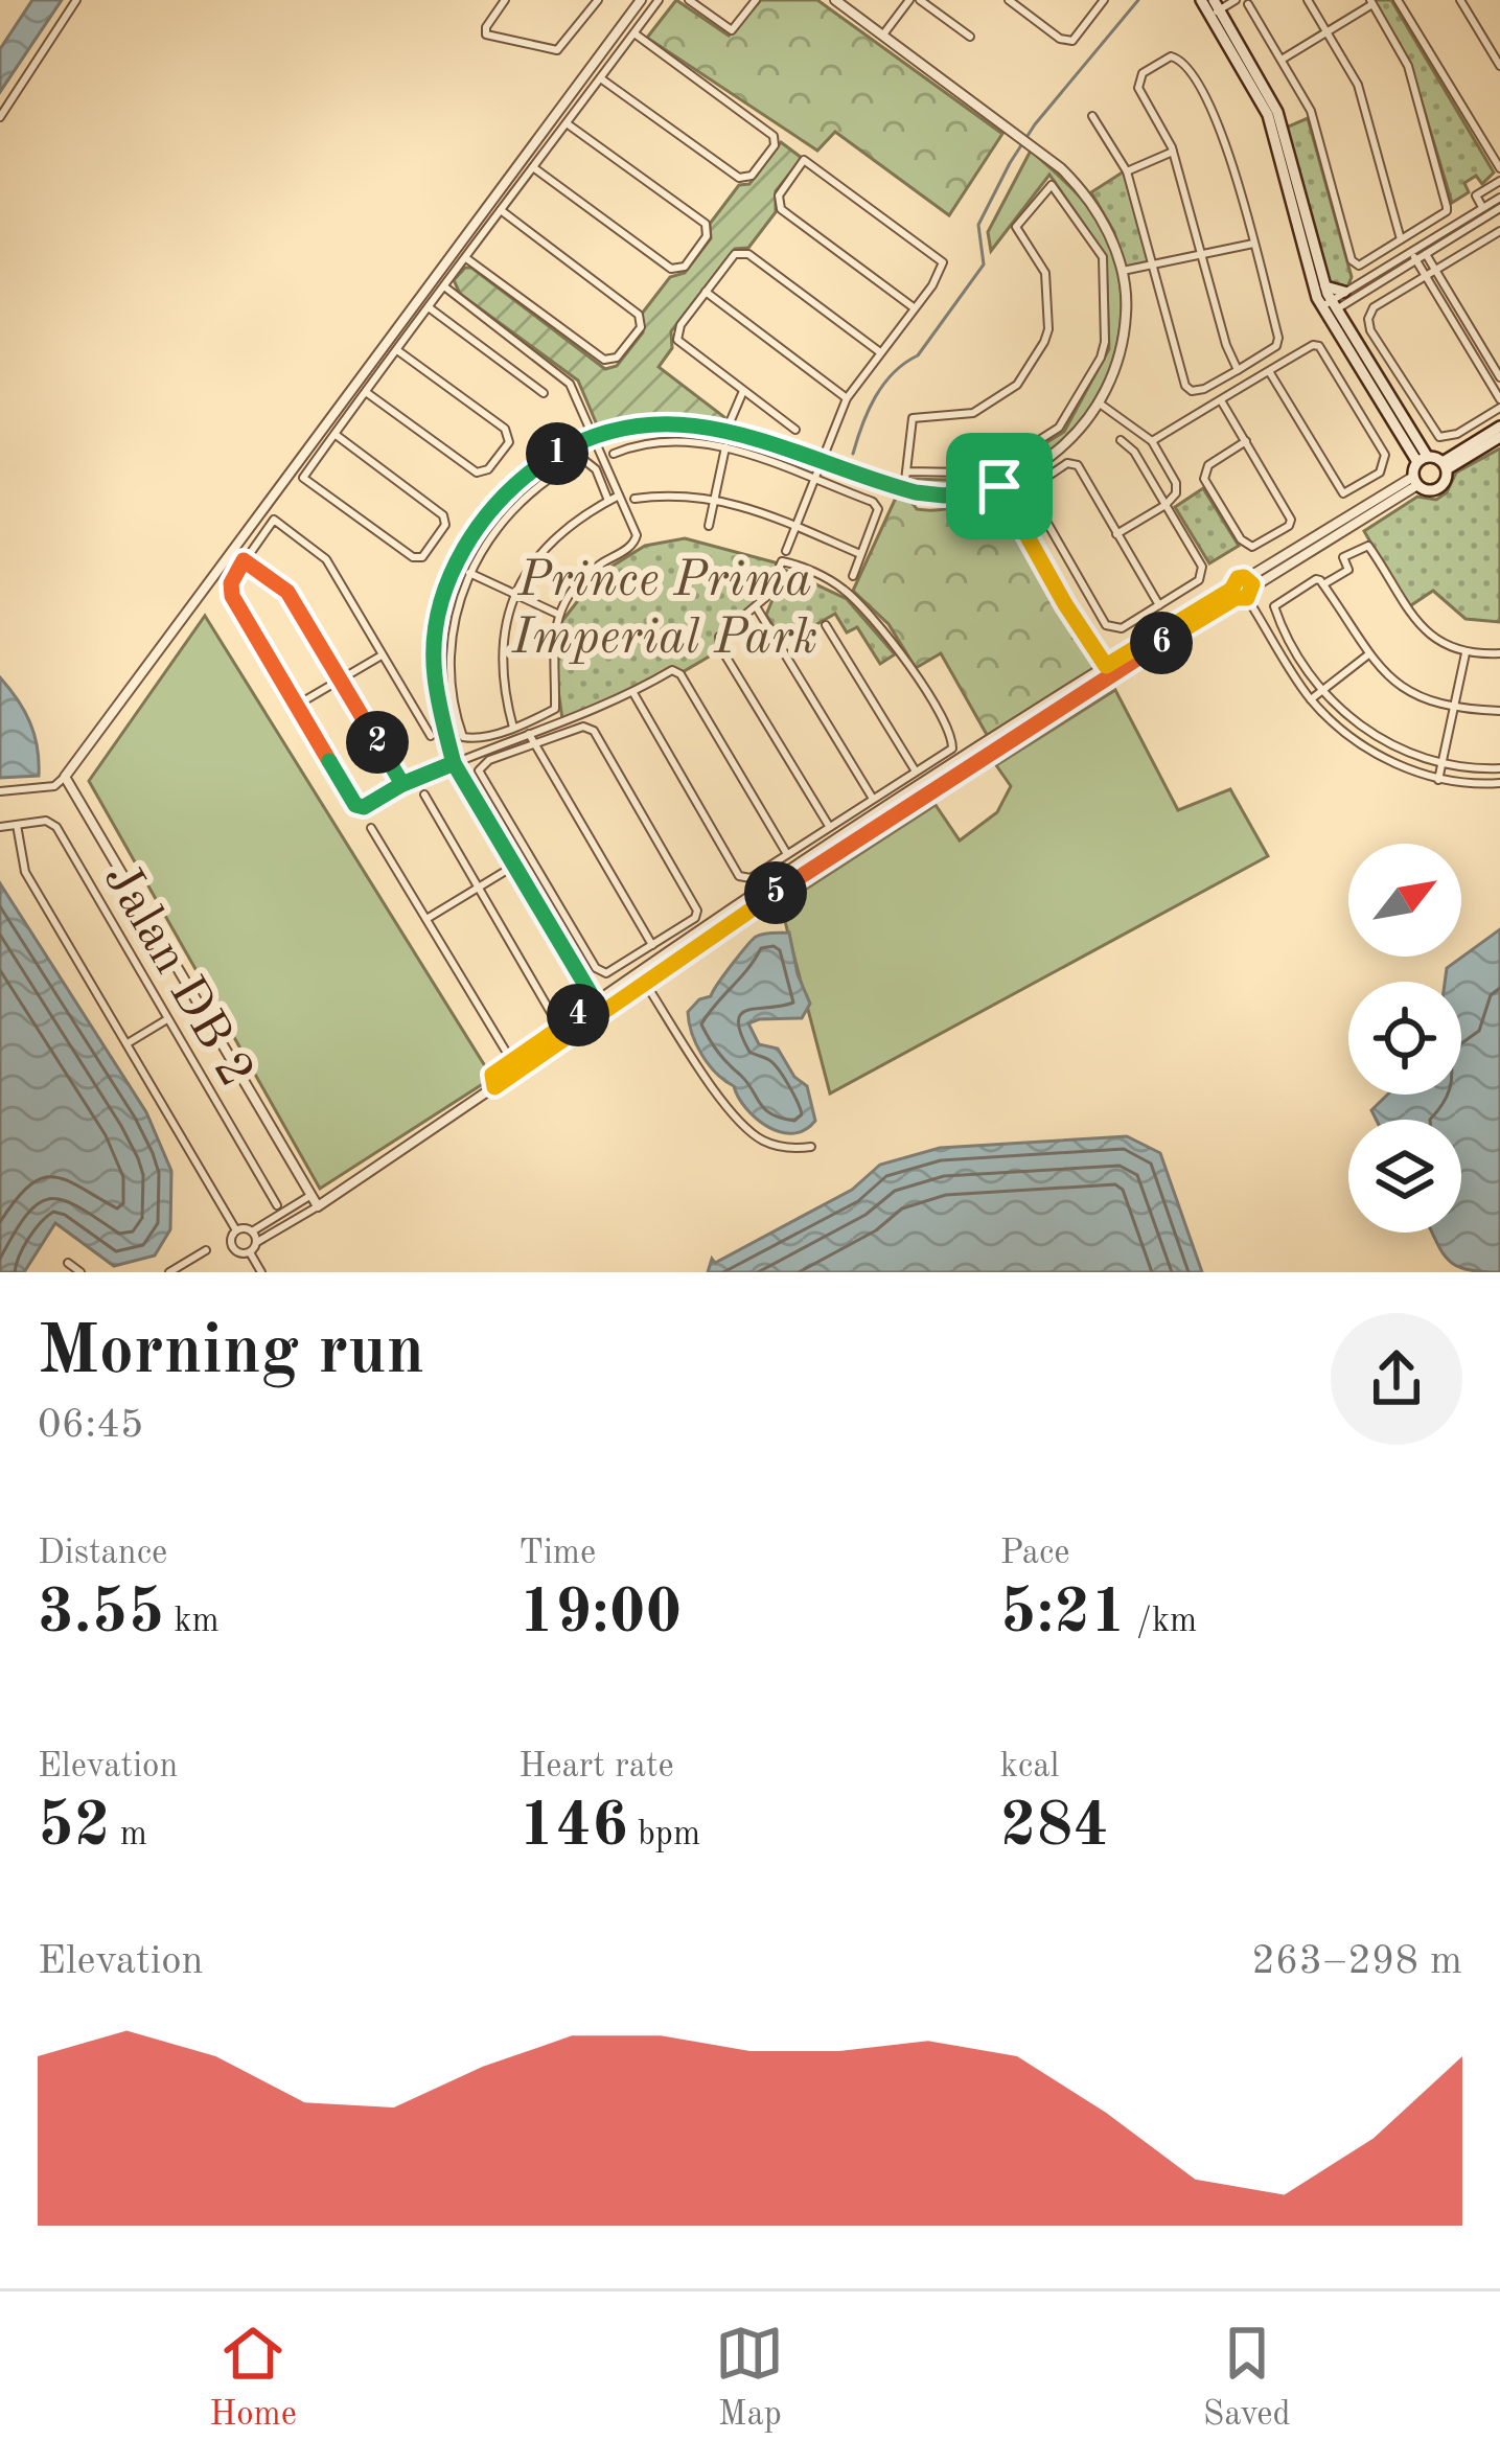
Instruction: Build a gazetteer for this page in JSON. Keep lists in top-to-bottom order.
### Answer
{
  "streets": {
    "street": ["Jalan DB 2"]
  },
  "parks": ["Prince Prima Imperial Park"],
  "north": "top right",
  "page": {
    "pins": [
      "1",
      "6",
      "2",
      "5",
      "4"
    ],
    "heading": ["Morning run", "06:45"],
    "stats": [
      ["Distance", "3.55 km"],
      ["Time", "19:00"],
      ["Pace", "5:21 /km"],
      ["Elevation", "52 m"],
      ["Heart rate", "146 bpm"],
      ["kcal", "284"]
    ],
    "chart": ["Elevation", "263–298 m"],
    "tabs": ["Home", "Map", "Saved"]
  }
}
